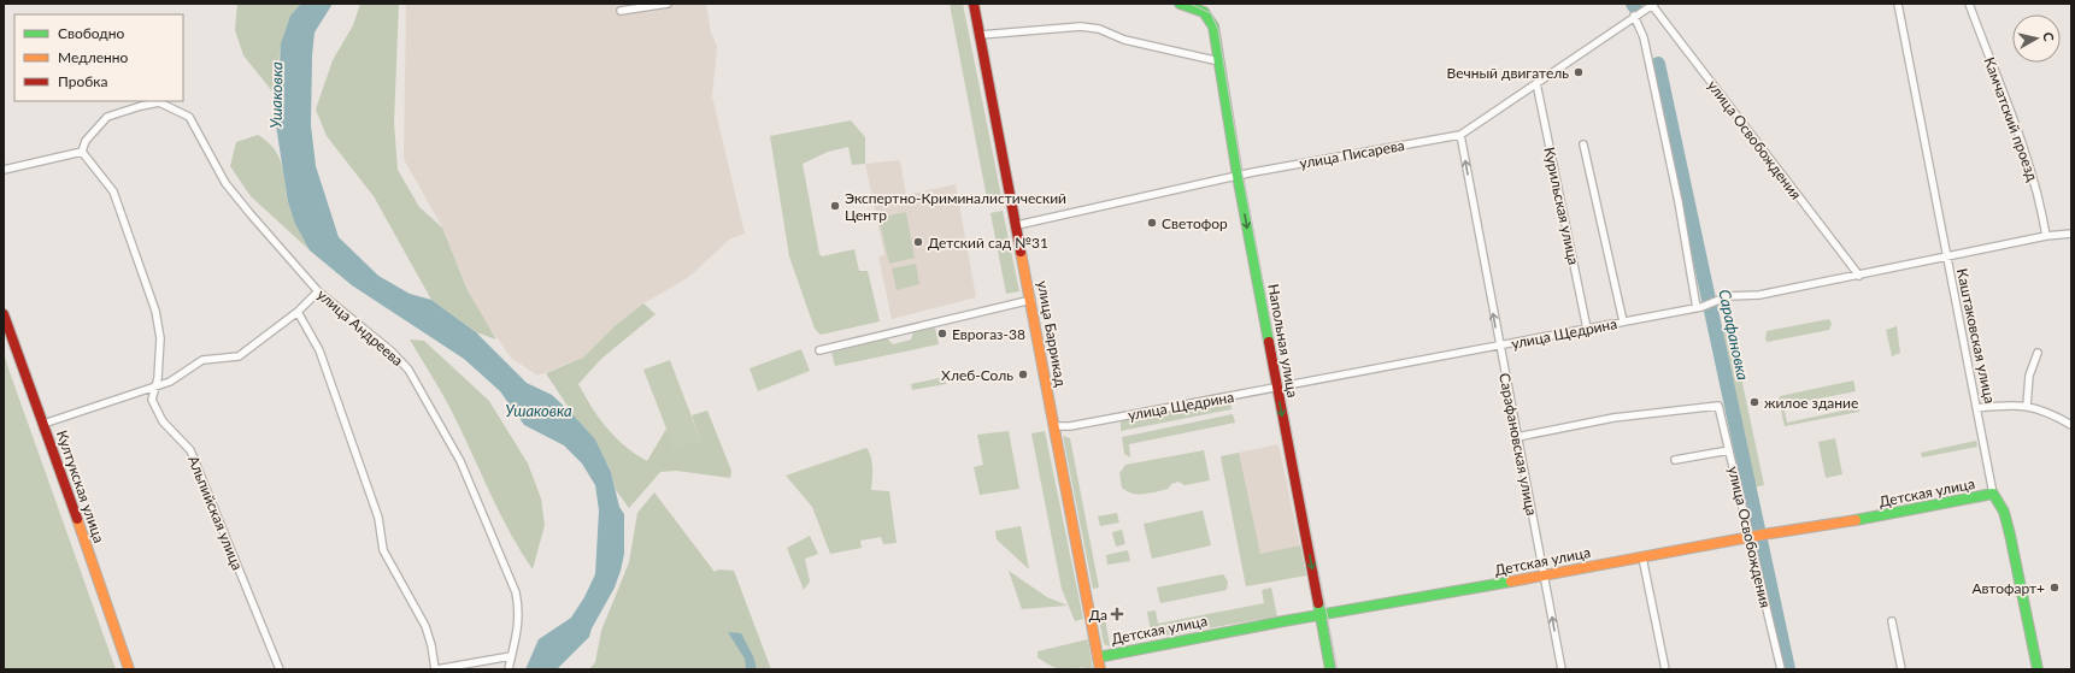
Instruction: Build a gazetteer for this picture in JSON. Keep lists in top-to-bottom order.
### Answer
{
  "streets": {
    "street": [
      "Камчатский проезд",
      "улица Освобождения",
      "улица Писарева",
      "Курильская улица",
      "улица Андреева",
      "улица Баррикад",
      "улица Щедрина",
      "Каштаковская улица",
      "Напольная улица",
      "Сарафановская улица",
      "Култукская улица",
      "Детская улица",
      "Альпийская улица"
    ]
  },
  "crossings": [
    ["Камчатский проезд", "улица Щедрина"],
    ["улица Освобождения", "улица Писарева"],
    ["улица Освобождения", "улица Щедрина"],
    ["улица Освобождения", "Сарафановская улица"],
    ["улица Освобождения", "Детская улица"],
    ["улица Писарева", "Курильская улица"],
    ["улица Писарева", "улица Баррикад"],
    ["улица Писарева", "Напольная улица"],
    ["улица Писарева", "Сарафановская улица"],
    ["Курильская улица", "улица Щедрина"],
    ["улица Андреева", "Альпийская улица"],
    ["улица Баррикад", "улица Щедрина"],
    ["улица Баррикад", "Детская улица"],
    ["улица Щедрина", "Каштаковская улица"],
    ["улица Щедрина", "Напольная улица"],
    ["улица Щедрина", "Сарафановская улица"],
    ["Каштаковская улица", "Детская улица"],
    ["Напольная улица", "Детская улица"],
    ["Сарафановская улица", "Детская улица"]
  ],
  "one_way": ["Напольная улица", "Сарафановская улица"],
  "water": ["Ушаковка", "Сарафановка"],
  "places": {
    "other": [
      "Вечный двигатель",
      "Экспертно-Криминалистический Центр",
      "Светофор",
      "Детский сад №31",
      "Еврогаз-38",
      "Хлеб-Соль",
      "жилое здание",
      "Автофарт+"
    ],
    "health": ["Да"]
  },
  "legend": ["Свободно", "Медленно", "Пробка"],
  "north": "right"
}
